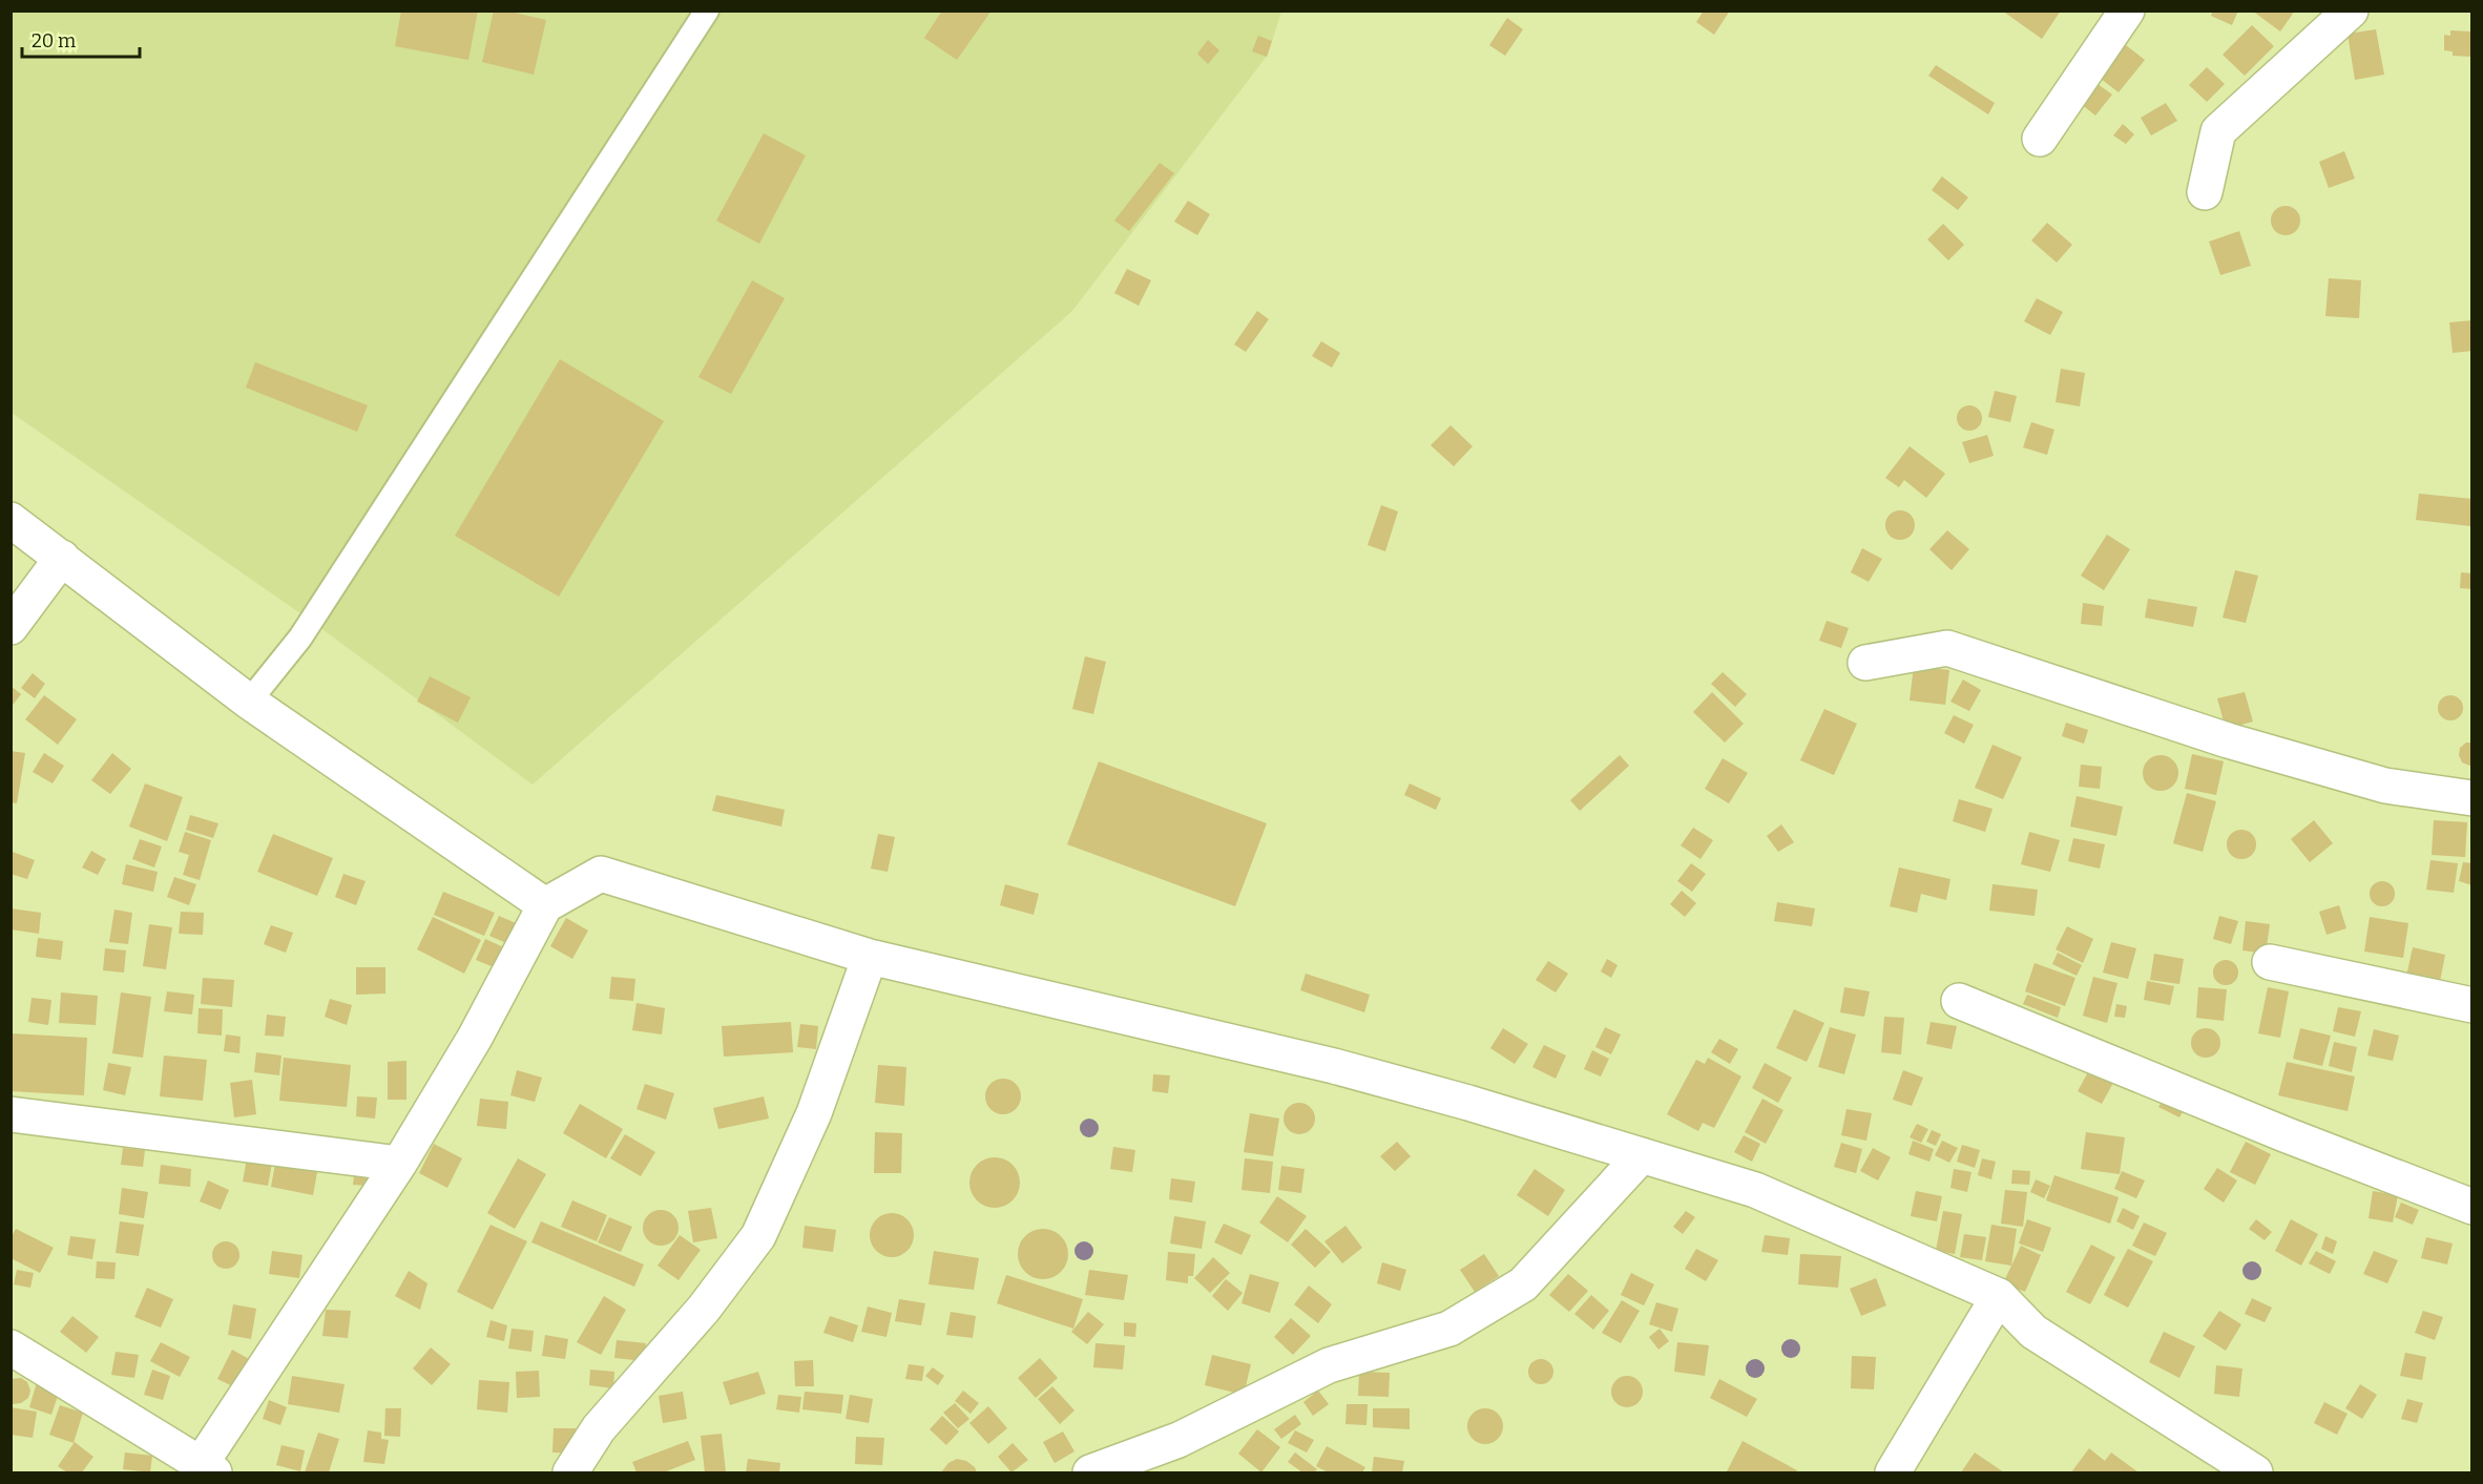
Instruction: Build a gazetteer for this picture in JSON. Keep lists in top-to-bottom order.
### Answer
{
  "scale_bar": "20 m"
}
